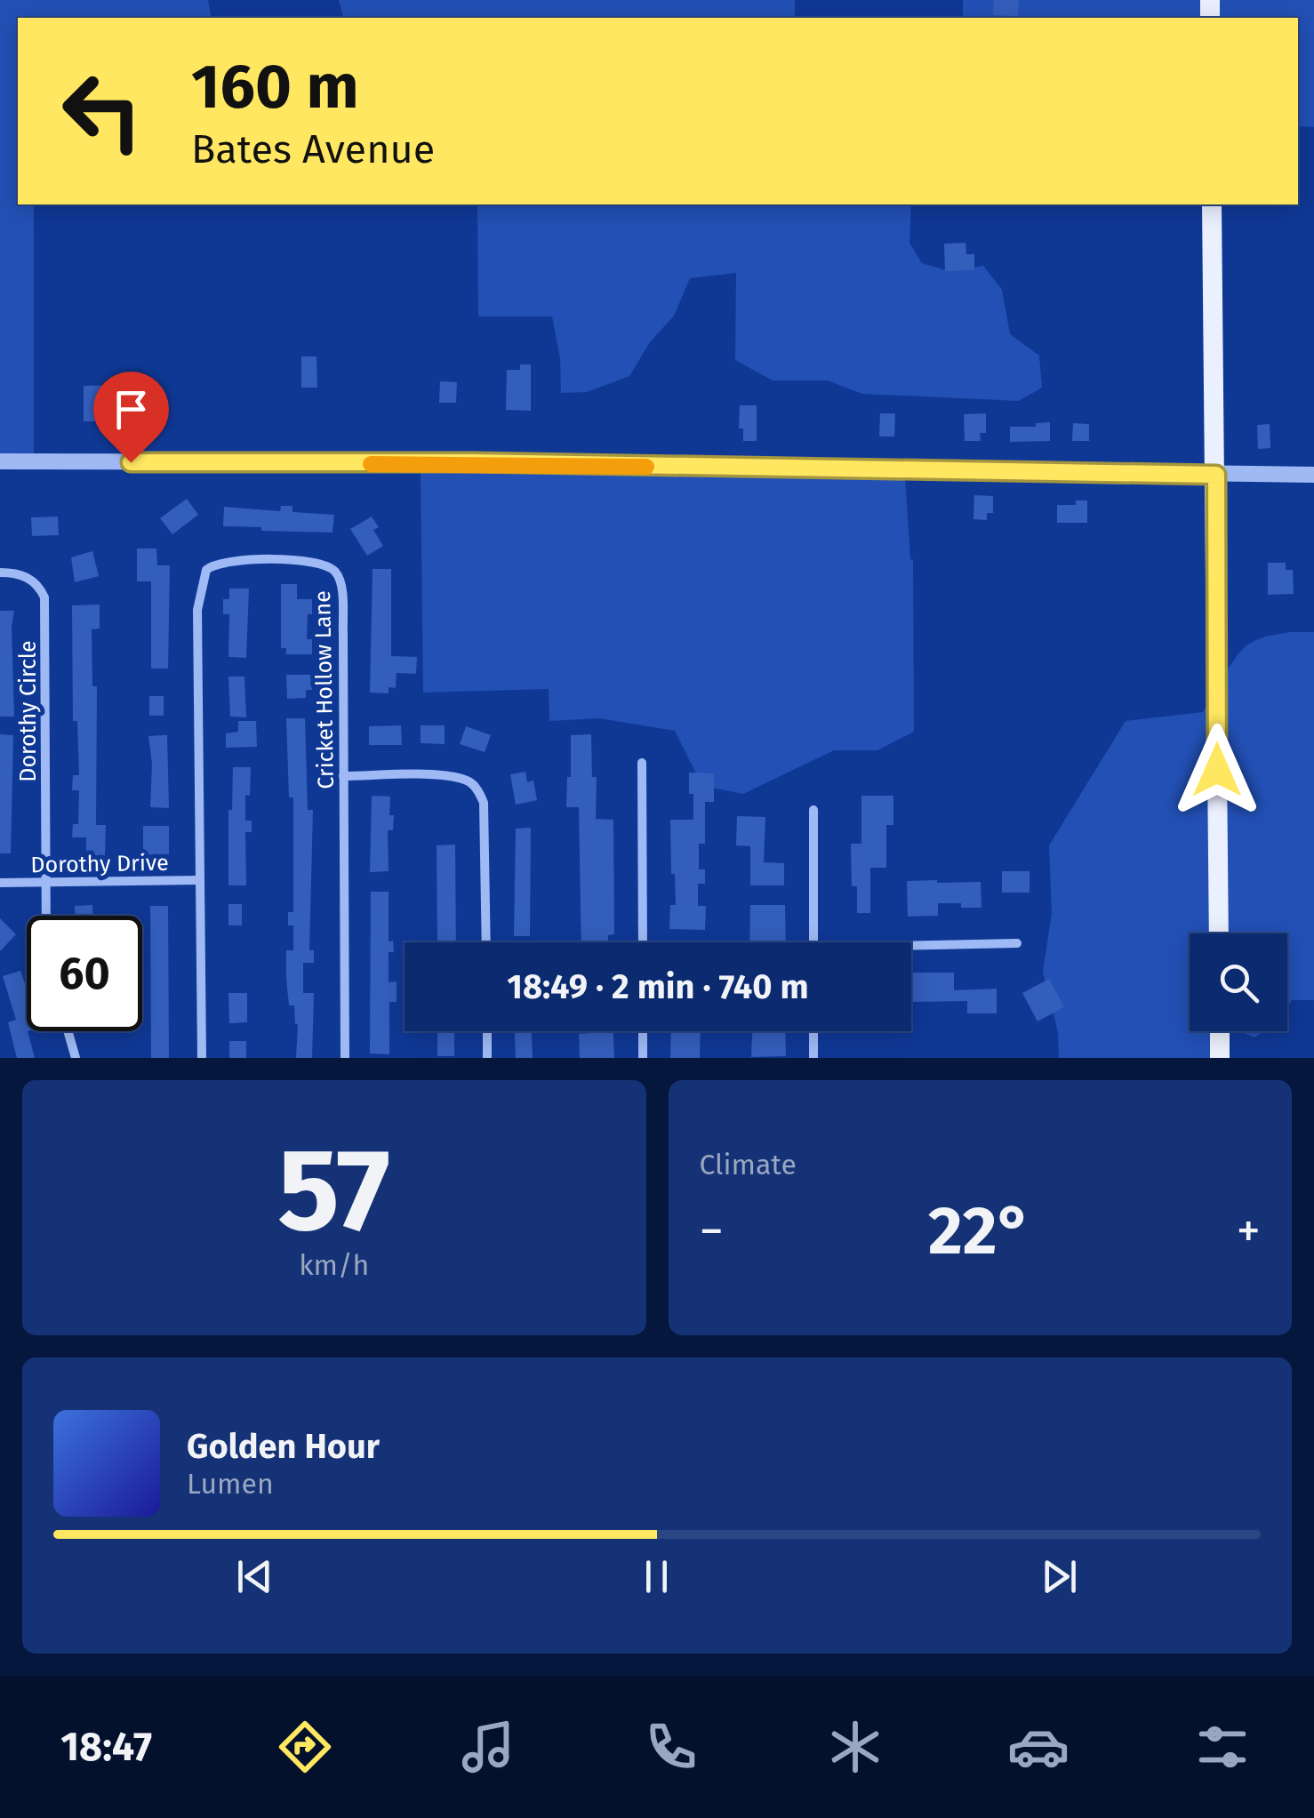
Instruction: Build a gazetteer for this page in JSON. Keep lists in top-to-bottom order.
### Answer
{
  "streets": {
    "street": ["Cricket Hollow Lane", "Dorothy Circle", "Dorothy Drive"]
  },
  "crossings": [
    ["Cricket Hollow Lane", "Dorothy Drive"],
    ["Dorothy Circle", "Dorothy Drive"]
  ],
  "page": {
    "turn": ["160 m", "Bates Avenue"],
    "limit": "60",
    "trip": "18:49 · 2 min · 740 m",
    "tile": [
      ["57", "km/h"],
      "Climate"
    ],
    "heat": ["−", "22°", "+"],
    "song": ["Golden Hour", "Lumen"],
    "tabs": "18:47"
  }
}
